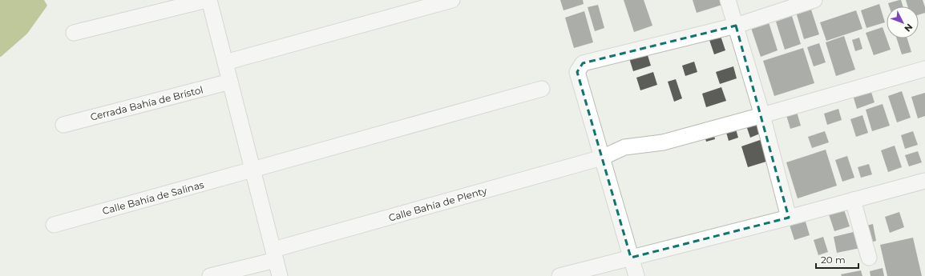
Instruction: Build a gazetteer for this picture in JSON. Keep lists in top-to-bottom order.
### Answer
{
  "streets": {
    "street": ["Cerrada Bahía de Brístol", "Calle Bahía de Salinas", "Calle Bahía de Plenty"]
  },
  "scale_bar": "20 m",
  "north": "bottom right"
}
